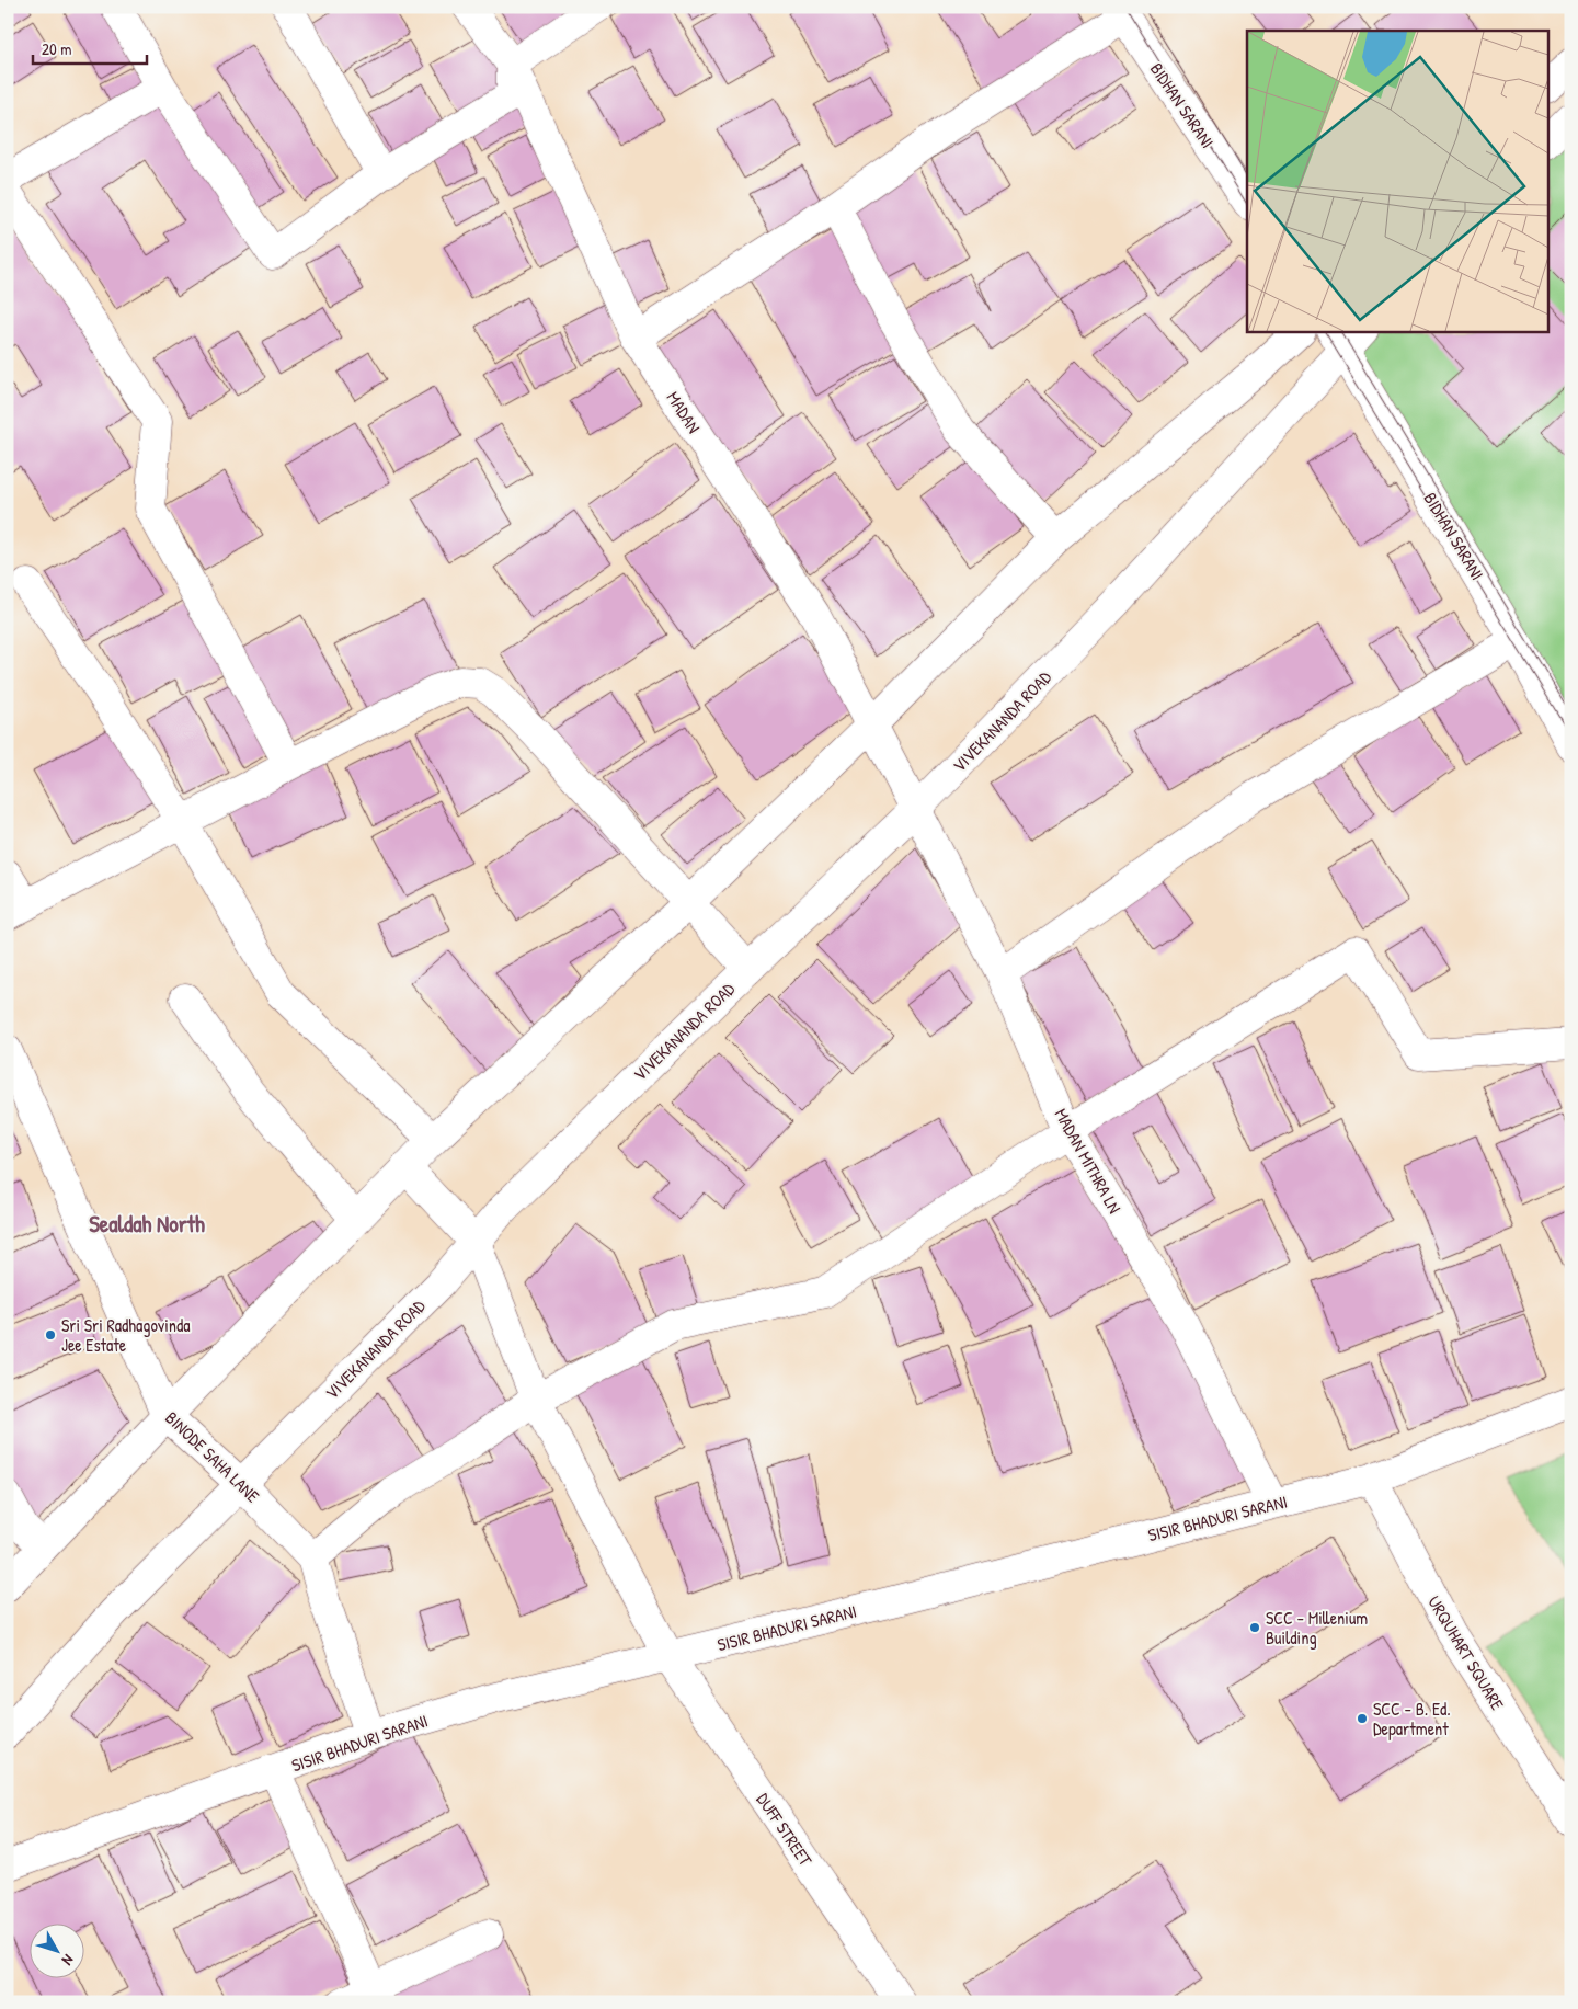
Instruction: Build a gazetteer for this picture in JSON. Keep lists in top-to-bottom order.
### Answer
{
  "streets": {
    "street": [
      "BIDHAN SARANI",
      "MADAN",
      "VIVEKANANDA ROAD",
      "MADAN MITHRA LN",
      "BINODE SAHA LANE",
      "SISIR BHADURI SARANI",
      "URQUHART SQUARE",
      "DUFF STREET"
    ]
  },
  "crossings": [
    ["BIDHAN SARANI", "VIVEKANANDA ROAD"],
    ["MADAN", "VIVEKANANDA ROAD"],
    ["MADAN", "MADAN MITHRA LN"],
    ["VIVEKANANDA ROAD", "MADAN MITHRA LN"],
    ["VIVEKANANDA ROAD", "BINODE SAHA LANE"],
    ["VIVEKANANDA ROAD", "DUFF STREET"],
    ["MADAN MITHRA LN", "SISIR BHADURI SARANI"],
    ["BINODE SAHA LANE", "SISIR BHADURI SARANI"],
    ["SISIR BHADURI SARANI", "URQUHART SQUARE"],
    ["SISIR BHADURI SARANI", "DUFF STREET"]
  ],
  "districts": ["Sealdah North"],
  "places": ["Sri Sri Radhagovinda Jee Estate", "SCC - Millenium Building", "SCC - B. Ed. Department"],
  "scale_bar": "20 m",
  "north": "bottom right"
}
